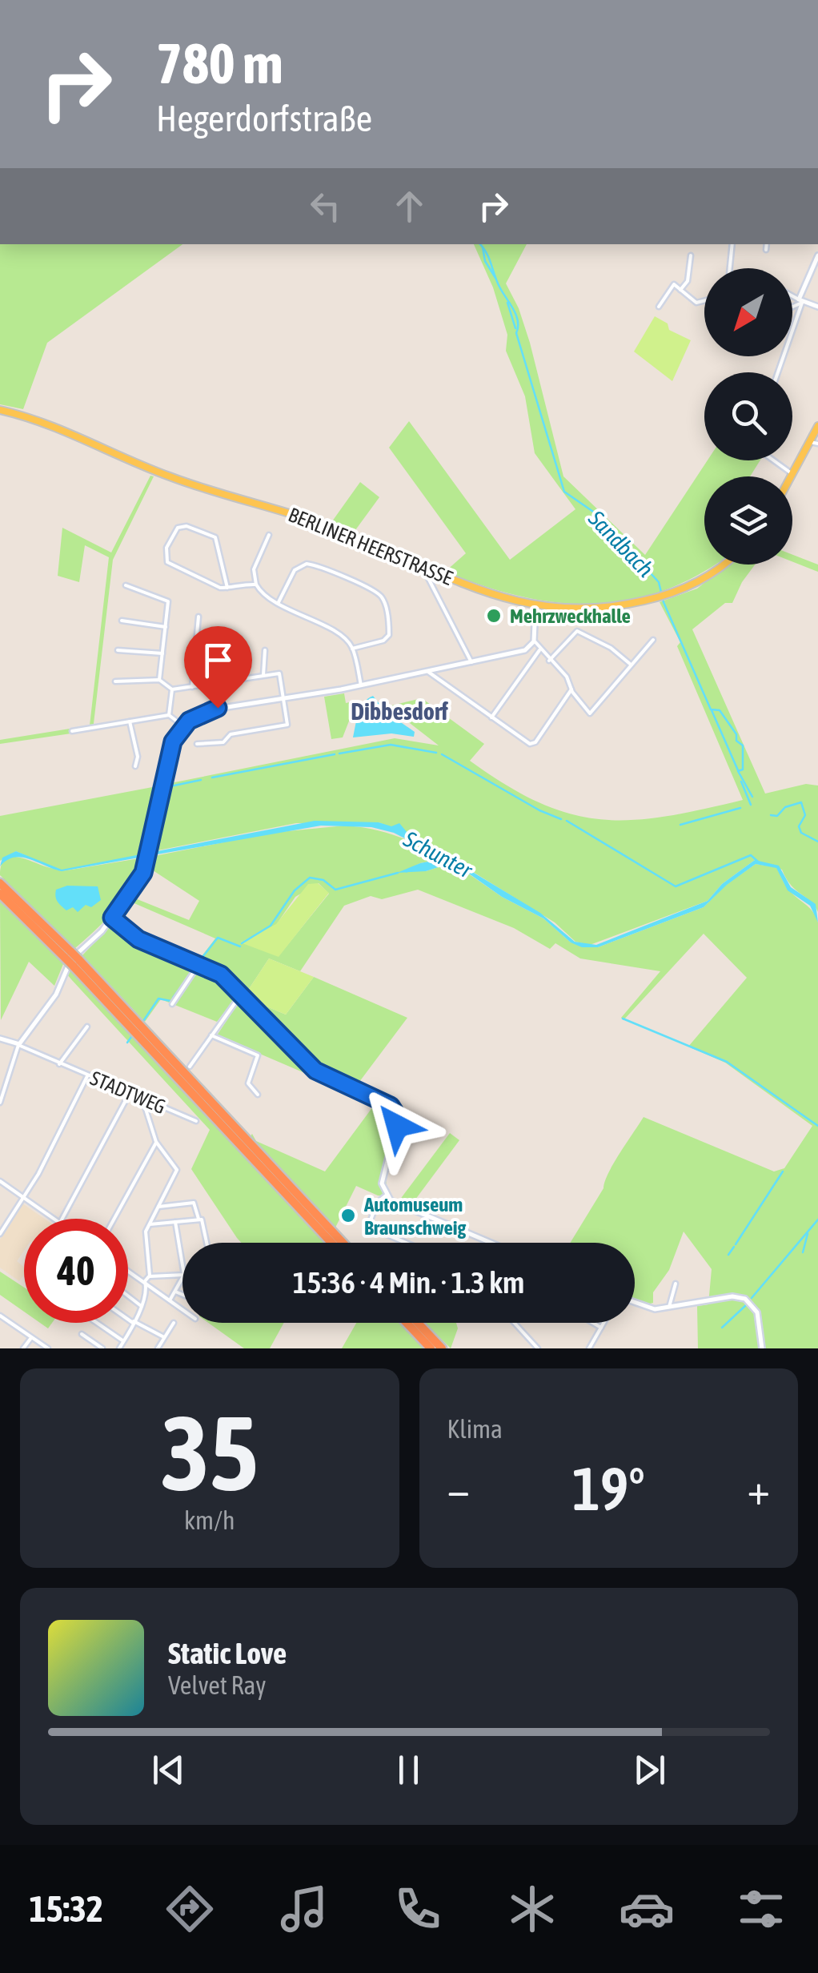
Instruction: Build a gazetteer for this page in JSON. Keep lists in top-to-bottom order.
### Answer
{
  "streets": {
    "main road": ["BERLINER HEERSTRASSE"],
    "street": ["STADTWEG"]
  },
  "districts": ["Dibbesdorf"],
  "water": ["Sandbach", "Schunter"],
  "places": ["Mehrzweckhalle", "Automuseum Braunschweig"],
  "north": "bottom left",
  "page": {
    "turn": ["780 m", "Hegerdorfstraße"],
    "limit": "40",
    "trip": "15:36 · 4 Min. · 1.3 km",
    "tile": [
      ["35", "km/h"],
      "Klima"
    ],
    "heat": ["−", "19°", "+"],
    "song": ["Static Love", "Velvet Ray"],
    "tabs": "15:32"
  }
}
